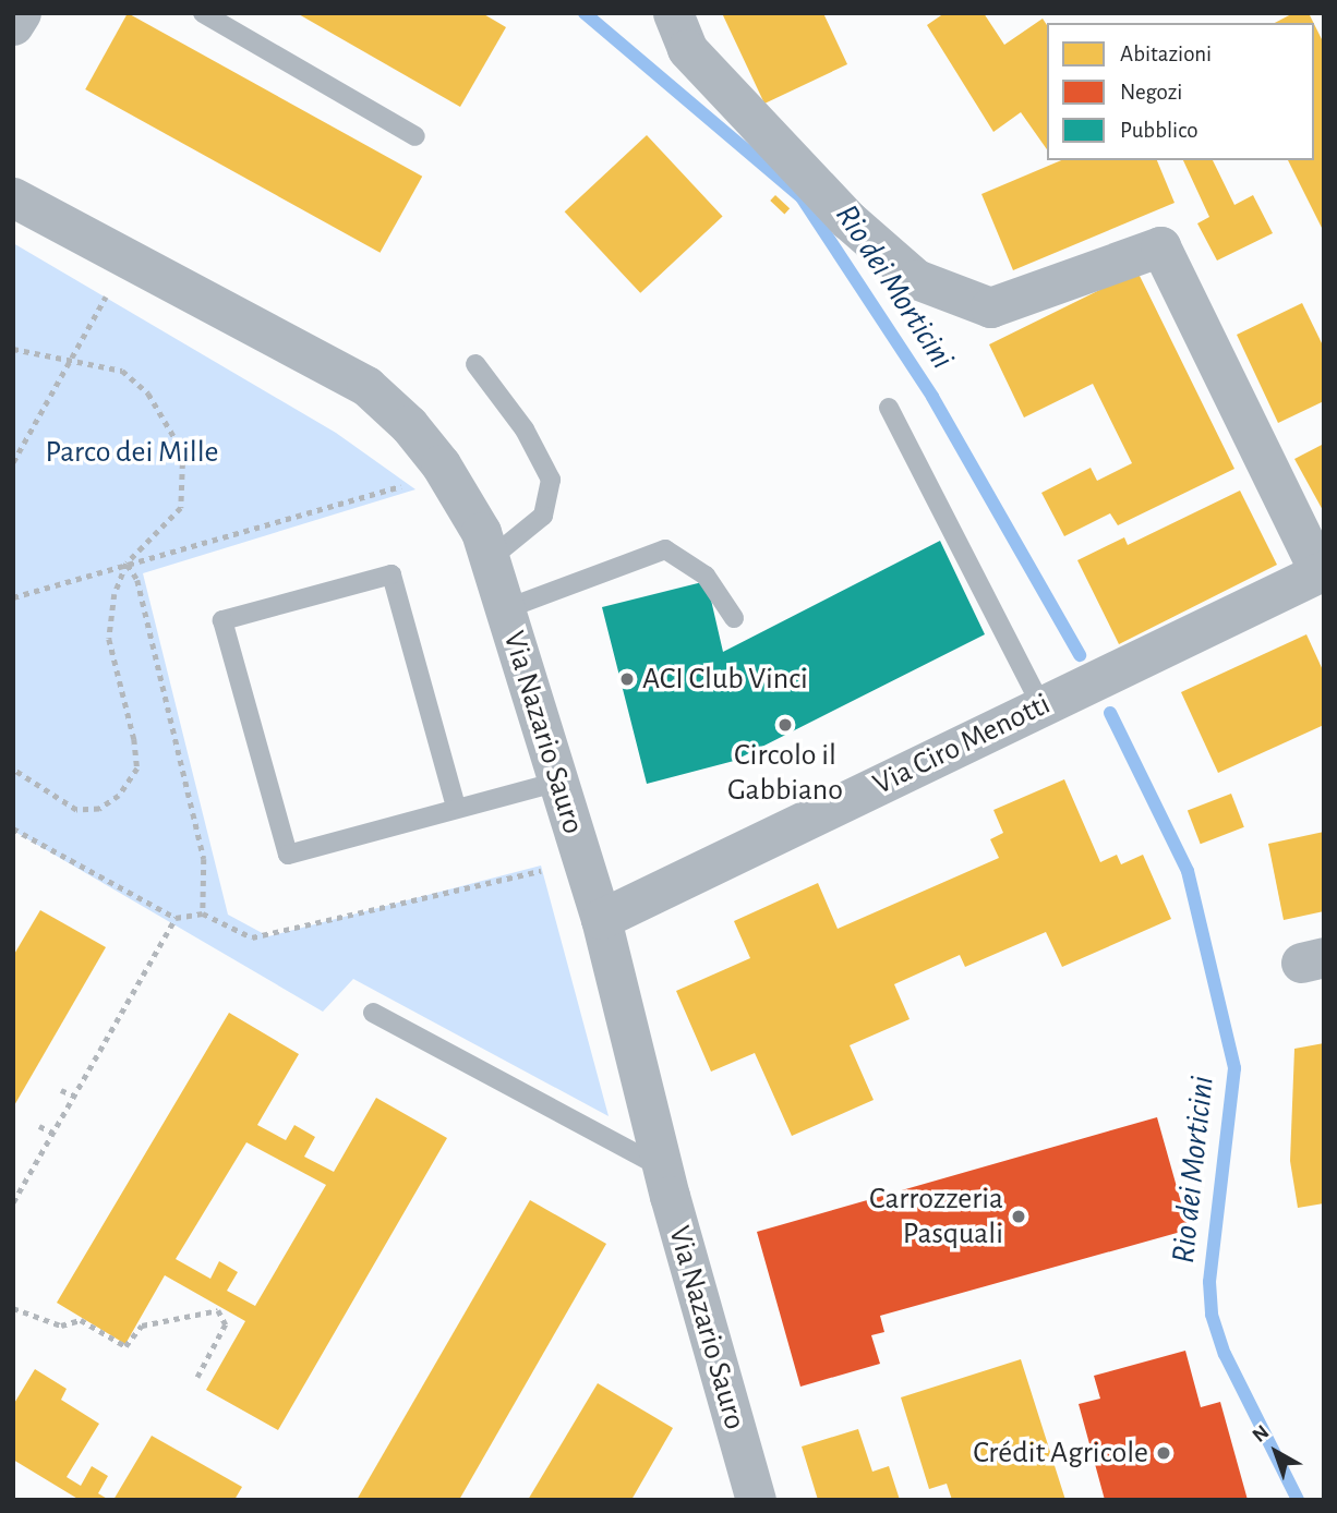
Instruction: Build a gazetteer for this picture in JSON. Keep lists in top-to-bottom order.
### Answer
{
  "streets": {
    "street": ["Via Nazario Sauro", "Via Ciro Menotti"]
  },
  "crossings": [
    ["Via Nazario Sauro", "Via Ciro Menotti"]
  ],
  "water": ["Rio dei Morticini"],
  "parks": ["Parco dei Mille"],
  "places": [
    "ACI Club Vinci",
    "Circolo il Gabbiano",
    "Carrozzeria Pasquali",
    "Crédit Agricole"
  ],
  "legend": ["Abitazioni", "Negozi", "Pubblico"],
  "north": "top left"
}
